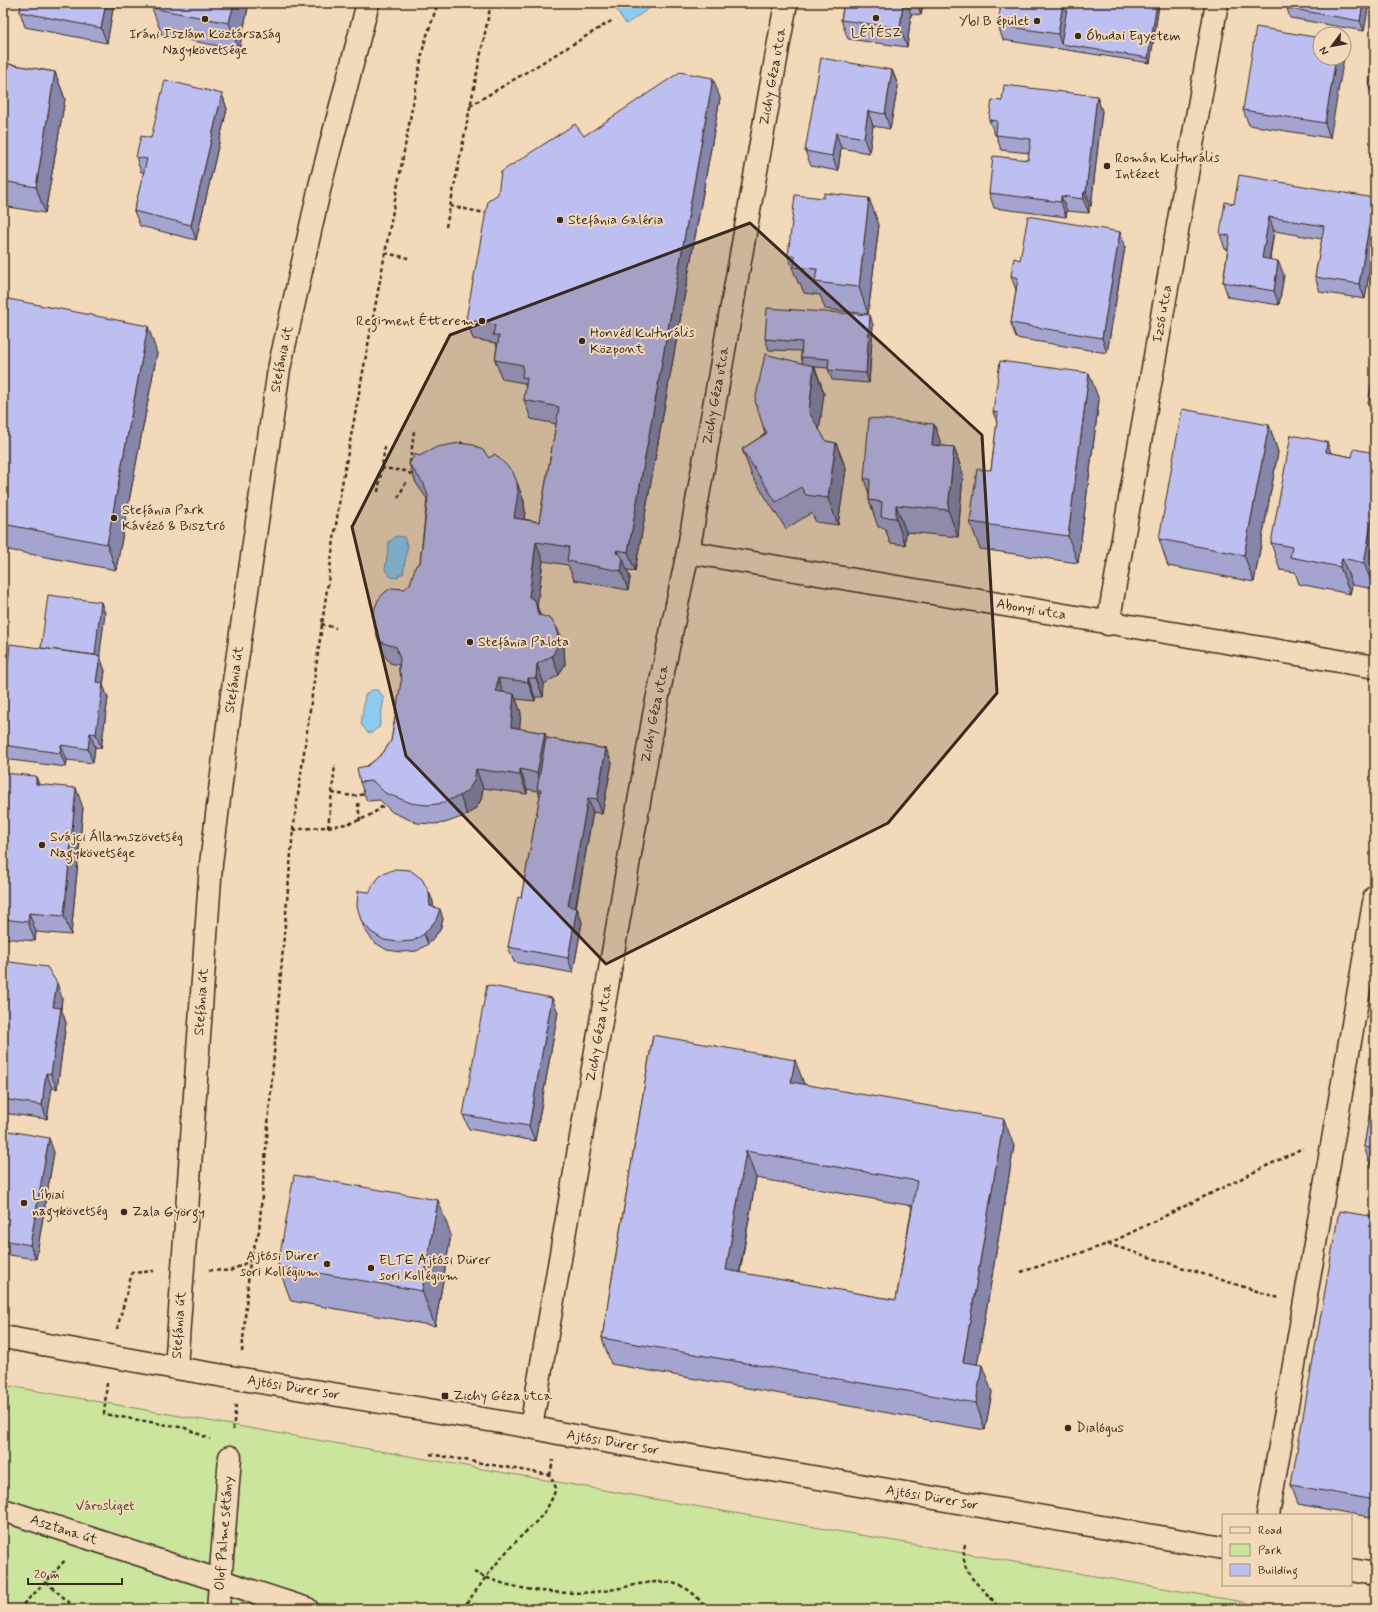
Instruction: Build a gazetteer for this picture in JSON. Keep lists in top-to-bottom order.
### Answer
{
  "streets": {
    "street": [
      "Zichy Géza utca",
      "Izsó utca",
      "Stefánia út",
      "Abonyi utca",
      "Ajtósi Dürer sor",
      "Asztana út",
      "Olof Palme sétány"
    ]
  },
  "crossings": [
    ["Zichy Géza utca", "Abonyi utca"],
    ["Zichy Géza utca", "Ajtósi Dürer sor"],
    ["Izsó utca", "Abonyi utca"],
    ["Stefánia út", "Ajtósi Dürer sor"],
    ["Asztana út", "Olof Palme sétány"]
  ],
  "parks": ["Városliget"],
  "places": {
    "other": [
      "LÉTÉSZ",
      "Iráni Iszlám Köztársaság Nagykövetsége",
      "Ybl B épület",
      "Óbudai Egyetem",
      "Román Kulturális Intézet",
      "Stefánia Galéria",
      "Regiment Étterem",
      "Honvéd Kulturális Központ",
      "Stefánia Park Kávézó & Bisztró",
      "Stefánia Palota",
      "Svájci Államszövetség Nagykövetsége",
      "Líbiai nagykövetség",
      "Zala György",
      "Ajtósi Dürer sori Kollégium",
      "ELTE Ajtósi Dürer sori Kollégium",
      "Dialógus"
    ],
    "transit": ["Zichy Géza utca"]
  },
  "legend": ["Road", "Park", "Building"],
  "scale_bar": "20 m",
  "north": "bottom left"
}
